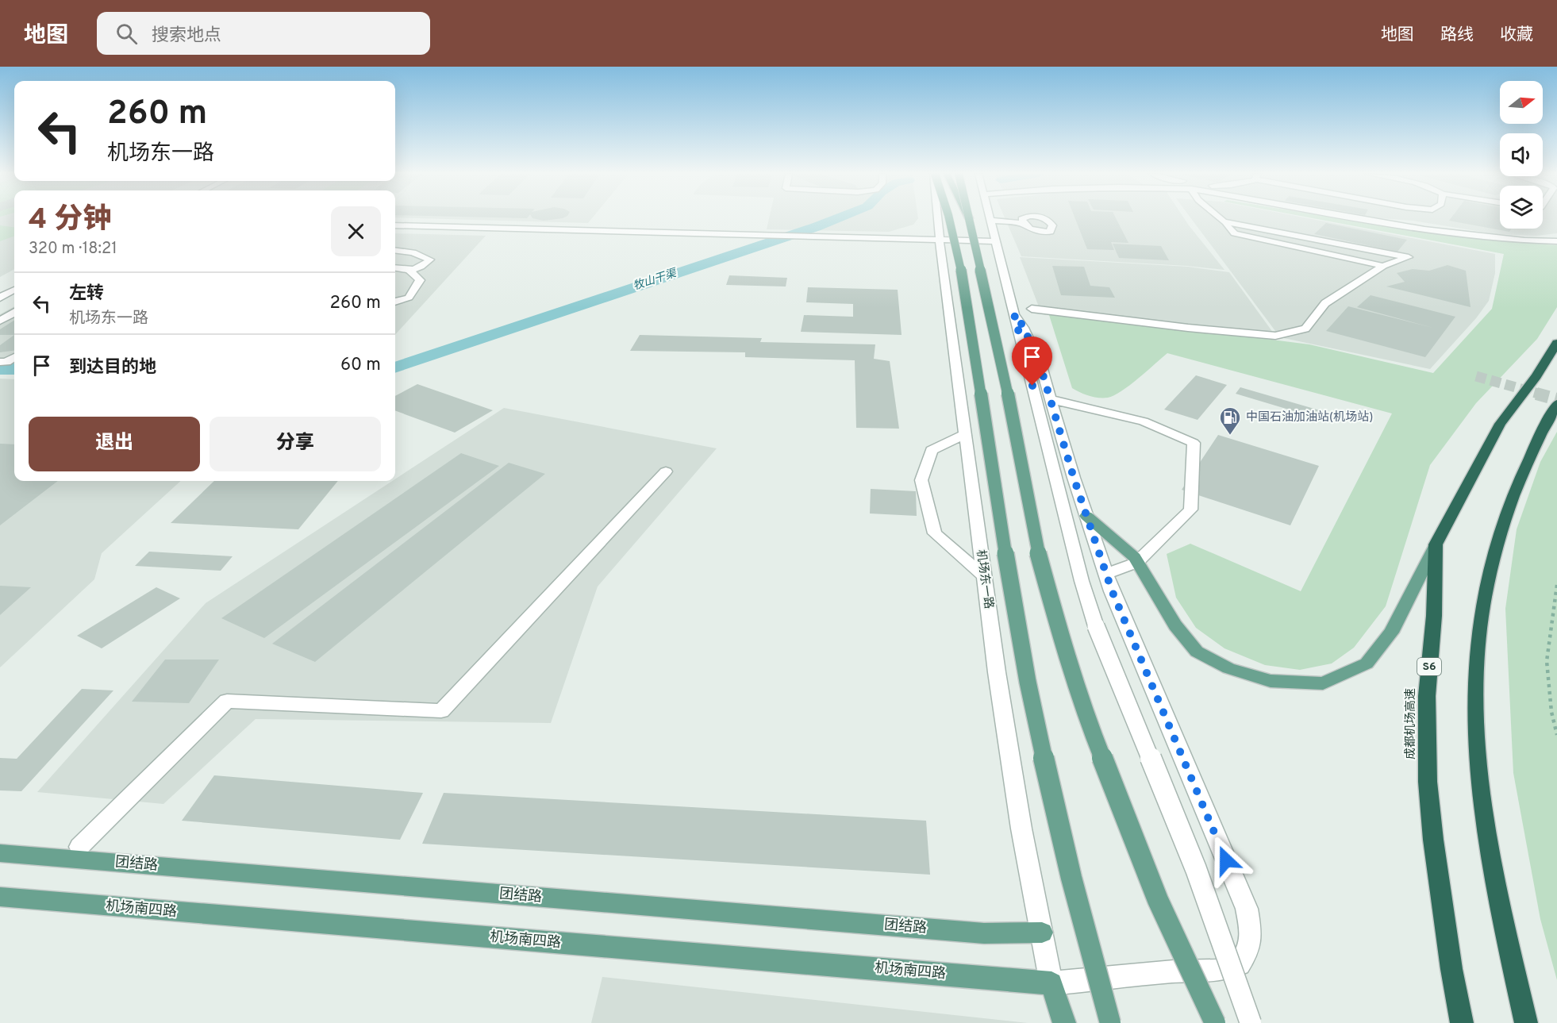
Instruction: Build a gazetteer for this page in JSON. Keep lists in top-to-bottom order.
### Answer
{
  "streets": {
    "highway": ["S6", "成都机场高速"],
    "main road": ["团结路", "机场南四路"],
    "street": ["机场东一路"]
  },
  "crossings": [
    ["机场东一路", "团结路"],
    ["机场东一路", "机场南四路"]
  ],
  "water": ["牧山干渠"],
  "places": {
    "fuel station": ["中国石油加油站(机场站)"]
  },
  "north": "right",
  "page": {
    "header": "地图",
    "search": "搜索地点",
    "nav": ["地图", "路线", "收藏"],
    "turn": ["260 m", "机场东一路"],
    "heading": ["4 分钟", "320 m · 18:21"],
    "list": [
      {
        "name": "左转",
        "note": "机场东一路",
        "value": "260 m"
      },
      {
        "name": "到达目的地",
        "value": "60 m"
      }
    ],
    "buttons": ["退出", "分享"]
  }
}
